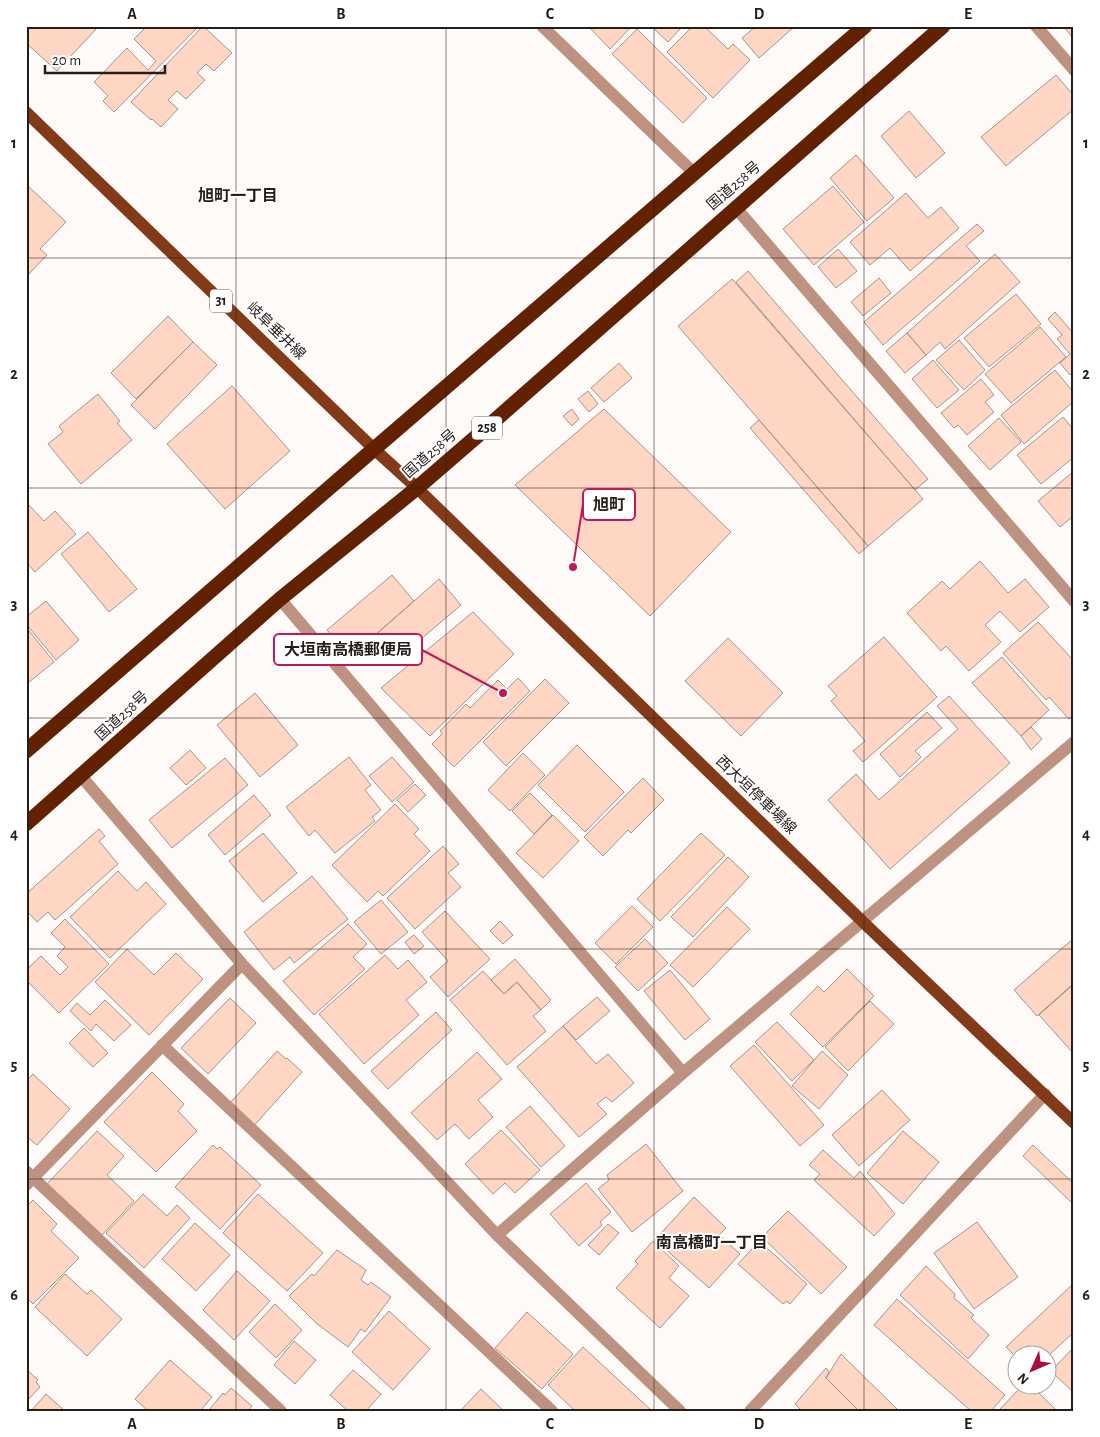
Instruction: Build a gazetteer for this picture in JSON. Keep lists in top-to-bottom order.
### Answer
{
  "streets": {
    "highway": ["国道258号", "258"],
    "main road": ["31", "岐阜垂井線", "西大垣停車場線"]
  },
  "crossings": [
    ["国道258号", "岐阜垂井線"],
    ["国道258号", "西大垣停車場線"],
    ["岐阜垂井線", "西大垣停車場線"]
  ],
  "districts": ["旭町一丁目", "南高橋町一丁目"],
  "places": ["旭町", "大垣南高橋郵便局"],
  "scale_bar": "20 m",
  "north": "bottom left",
  "grid": {
    "columns": [
      "A",
      "B",
      "C",
      "D",
      "E"
    ],
    "rows": [
      "1",
      "2",
      "3",
      "4",
      "5",
      "6"
    ]
  }
}
